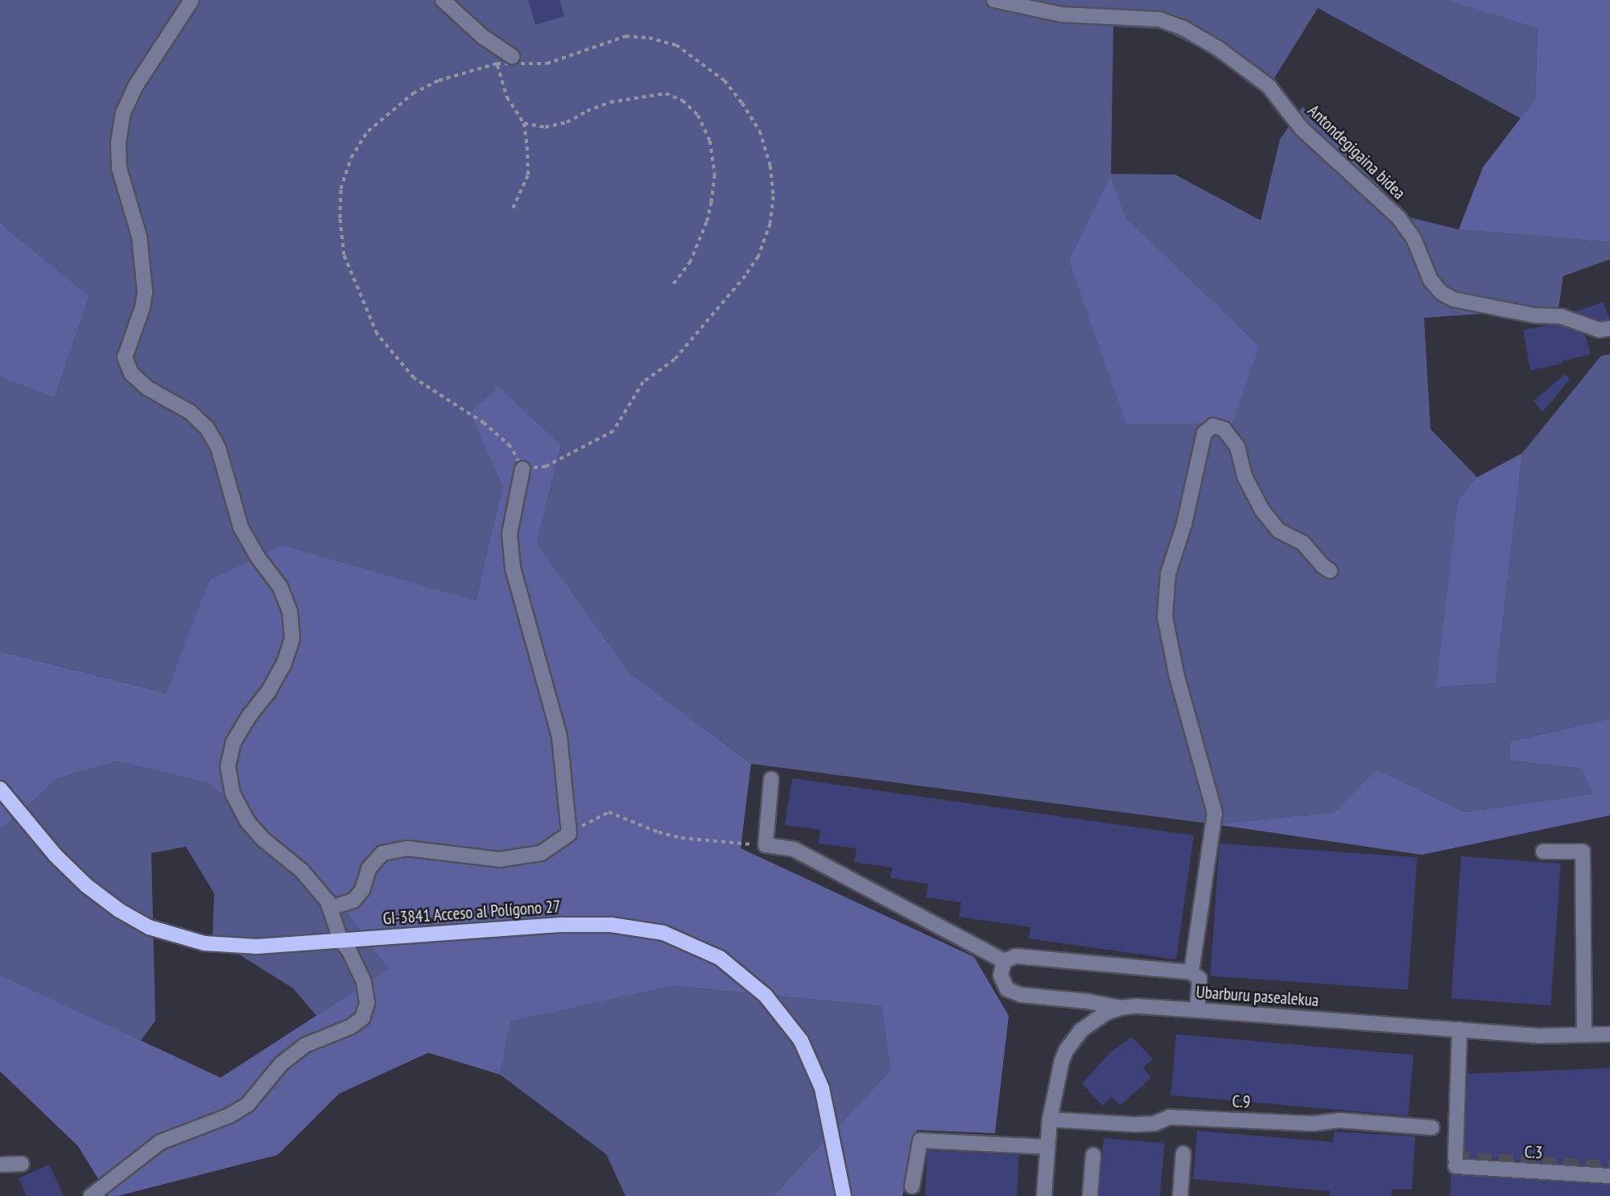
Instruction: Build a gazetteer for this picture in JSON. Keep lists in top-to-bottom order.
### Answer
{
  "streets": {
    "main road": ["GI-3841 Acceso al Polígono 27"],
    "street": [
      "Antondegigaina bidea",
      "Ubarburu pasealekua",
      "C.9",
      "C.3"
    ]
  },
  "crossings": [
    ["Ubarburu pasealekua", "C.9"],
    ["Ubarburu pasealekua", "C.3"]
  ]
}
